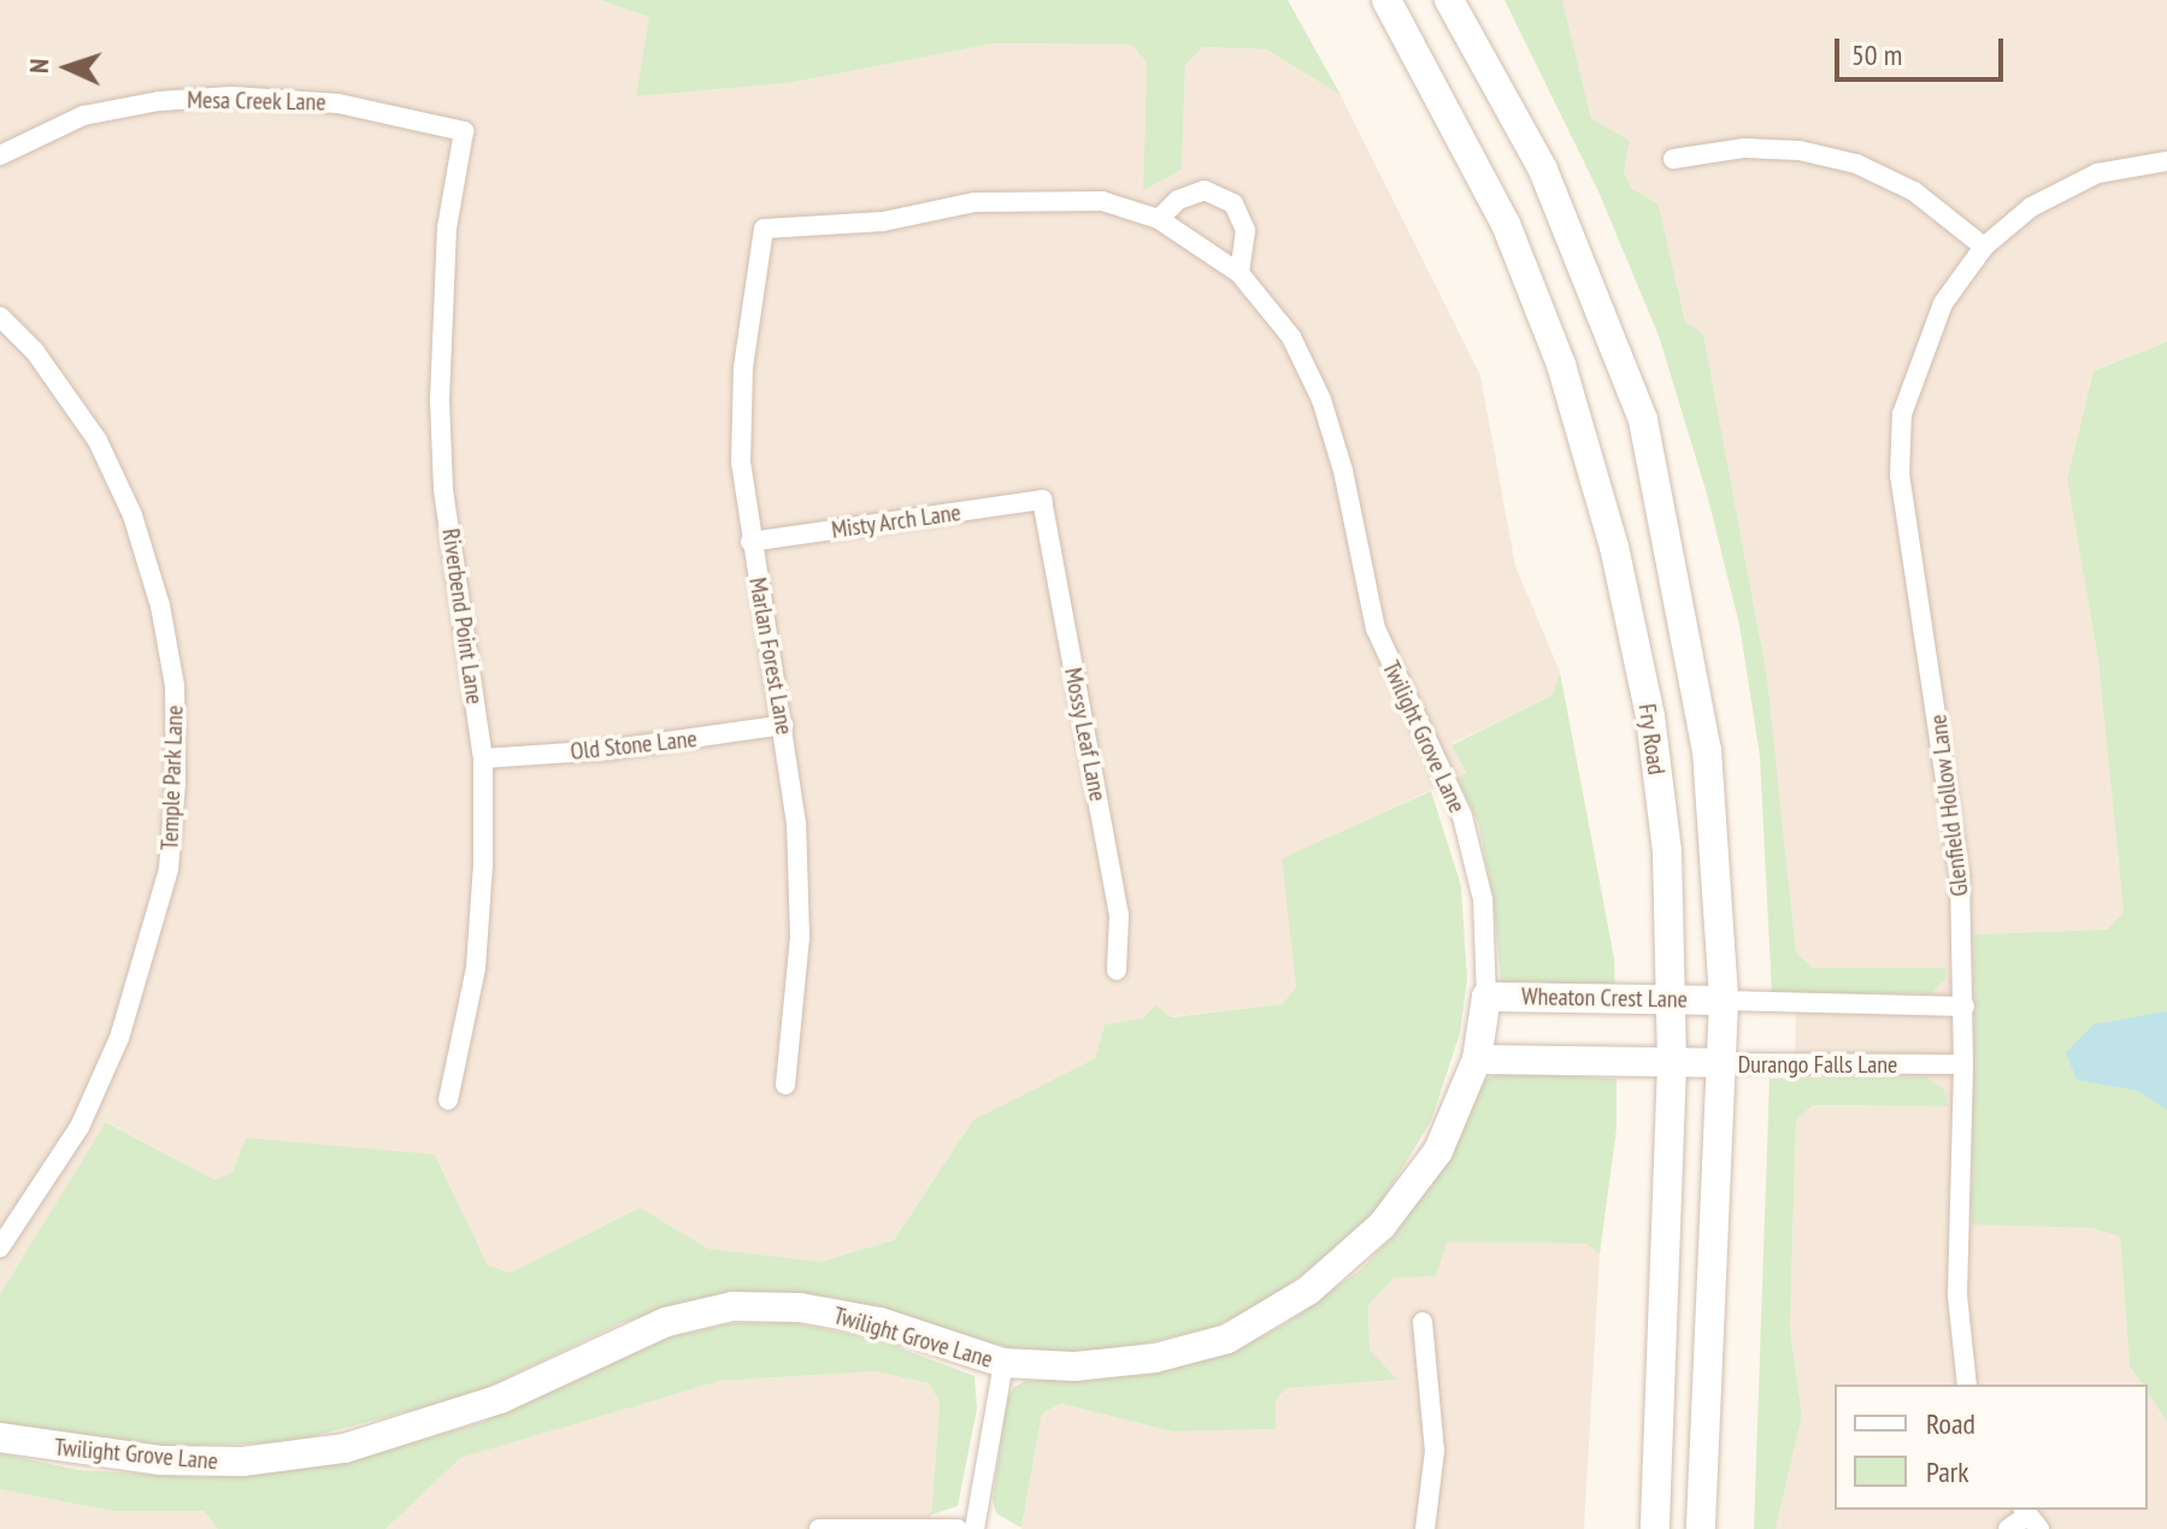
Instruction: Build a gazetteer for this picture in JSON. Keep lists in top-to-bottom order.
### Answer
{
  "streets": {
    "main road": [
      "Twilight Grove Lane",
      "Fry Road",
      "Wheaton Crest Lane",
      "Durango Falls Lane"
    ],
    "street": [
      "Mesa Creek Lane",
      "Misty Arch Lane",
      "Riverbend Point Lane",
      "Marlan Forest Lane",
      "Mossy Leaf Lane",
      "Old Stone Lane",
      "Temple Park Lane",
      "Glenfield Hollow Lane"
    ]
  },
  "crossings": [
    ["Mesa Creek Lane", "Riverbend Point Lane"],
    ["Misty Arch Lane", "Marlan Forest Lane"],
    ["Misty Arch Lane", "Mossy Leaf Lane"],
    ["Riverbend Point Lane", "Old Stone Lane"],
    ["Marlan Forest Lane", "Twilight Grove Lane"],
    ["Marlan Forest Lane", "Old Stone Lane"],
    ["Twilight Grove Lane", "Wheaton Crest Lane"],
    ["Fry Road", "Wheaton Crest Lane"],
    ["Fry Road", "Durango Falls Lane"],
    ["Glenfield Hollow Lane", "Durango Falls Lane"]
  ],
  "legend": ["Road", "Park"],
  "scale_bar": "50 m",
  "north": "left"
}
